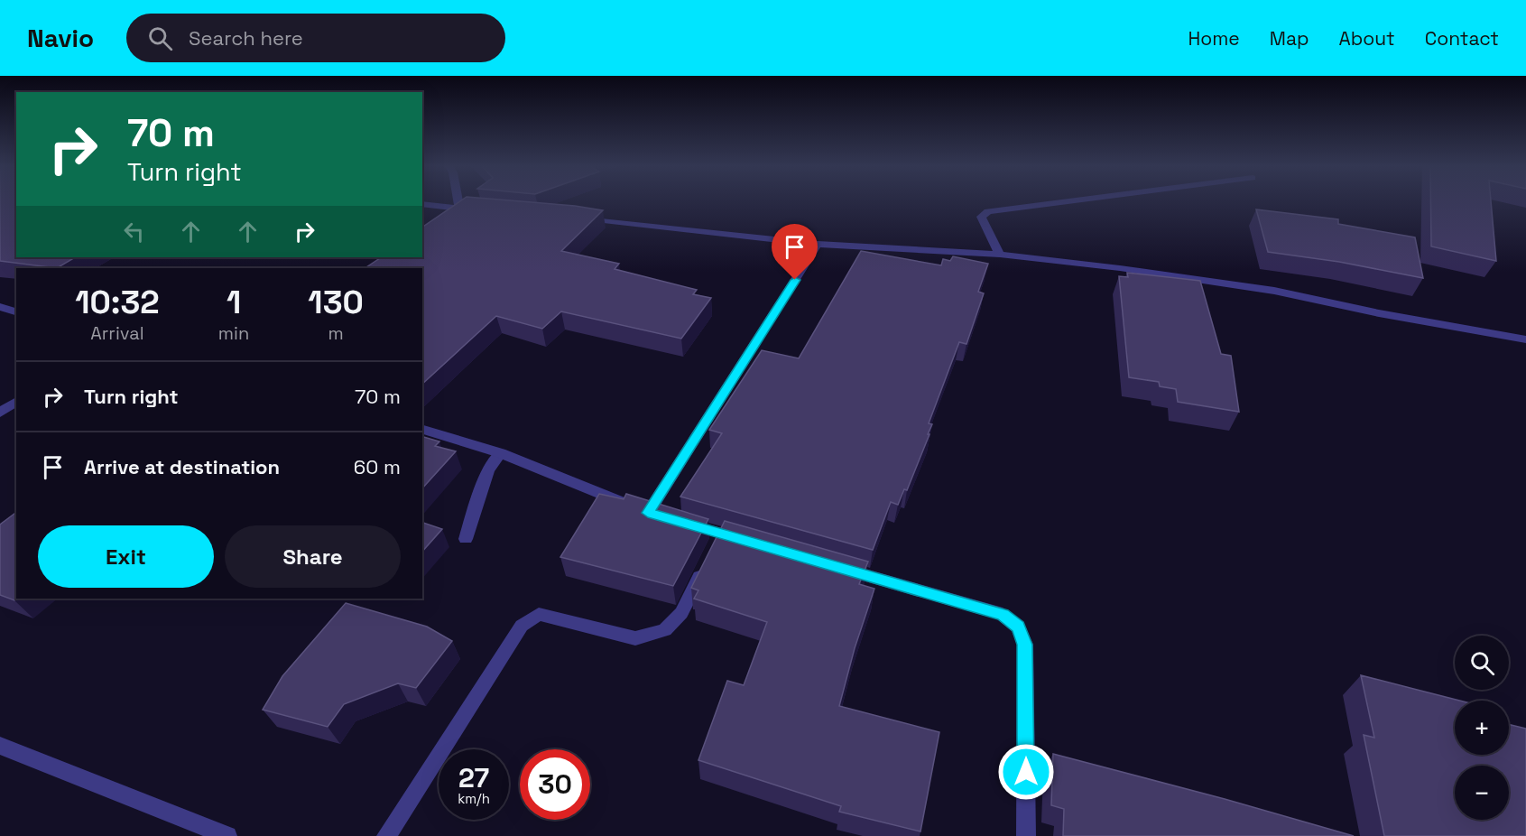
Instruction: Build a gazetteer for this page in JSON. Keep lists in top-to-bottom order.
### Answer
{
  "page": {
    "header": "Navio",
    "search": "Search here",
    "nav": [
      "Home",
      "Map",
      "About",
      "Contact"
    ],
    "turn": ["70 m", "Turn right"],
    "eta": [
      "10:32",
      "Arrival",
      "1",
      "min",
      "130",
      "m"
    ],
    "list": [
      {
        "name": "Turn right",
        "value": "70 m"
      },
      {
        "name": "Arrive at destination",
        "value": "60 m"
      }
    ],
    "buttons": ["Exit", "Share"],
    "map_buttons": ["+", "−"],
    "speed": "27 km/h",
    "limit": "30"
  }
}
